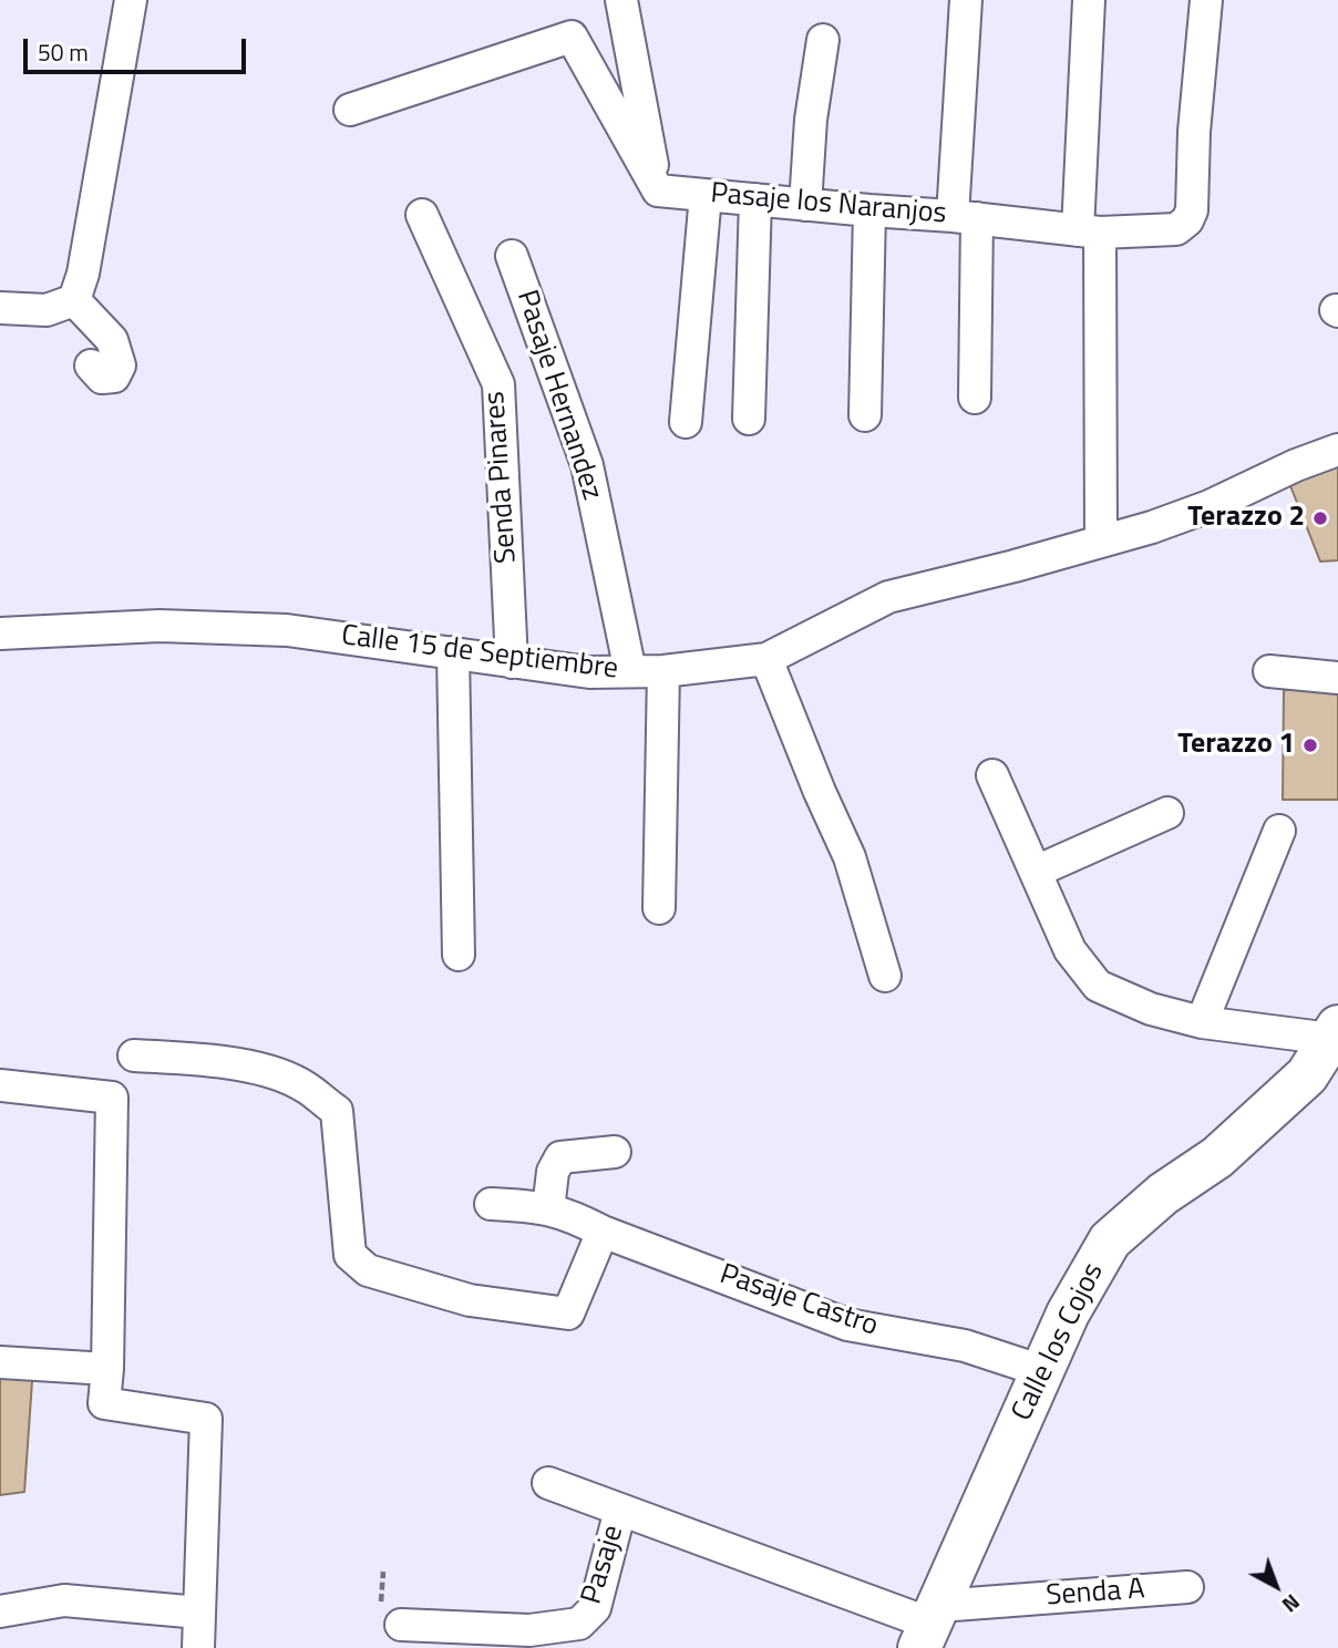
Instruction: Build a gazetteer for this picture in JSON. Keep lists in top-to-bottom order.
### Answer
{
  "streets": {
    "street": [
      "Pasaje los Naranjos",
      "Pasaje Hernandez",
      "Senda Pinares",
      "Calle 15 de Septiembre",
      "Pasaje Castro",
      "Calle los Cojos",
      "Pasaje",
      "Senda A"
    ]
  },
  "crossings": [
    ["Pasaje Hernandez", "Calle 15 de Septiembre"],
    ["Senda Pinares", "Calle 15 de Septiembre"],
    ["Pasaje Castro", "Calle los Cojos"],
    ["Calle los Cojos", "Senda A"]
  ],
  "places": ["Terazzo 2", "Terazzo 1"],
  "scale_bar": "50 m",
  "north": "bottom right"
}
